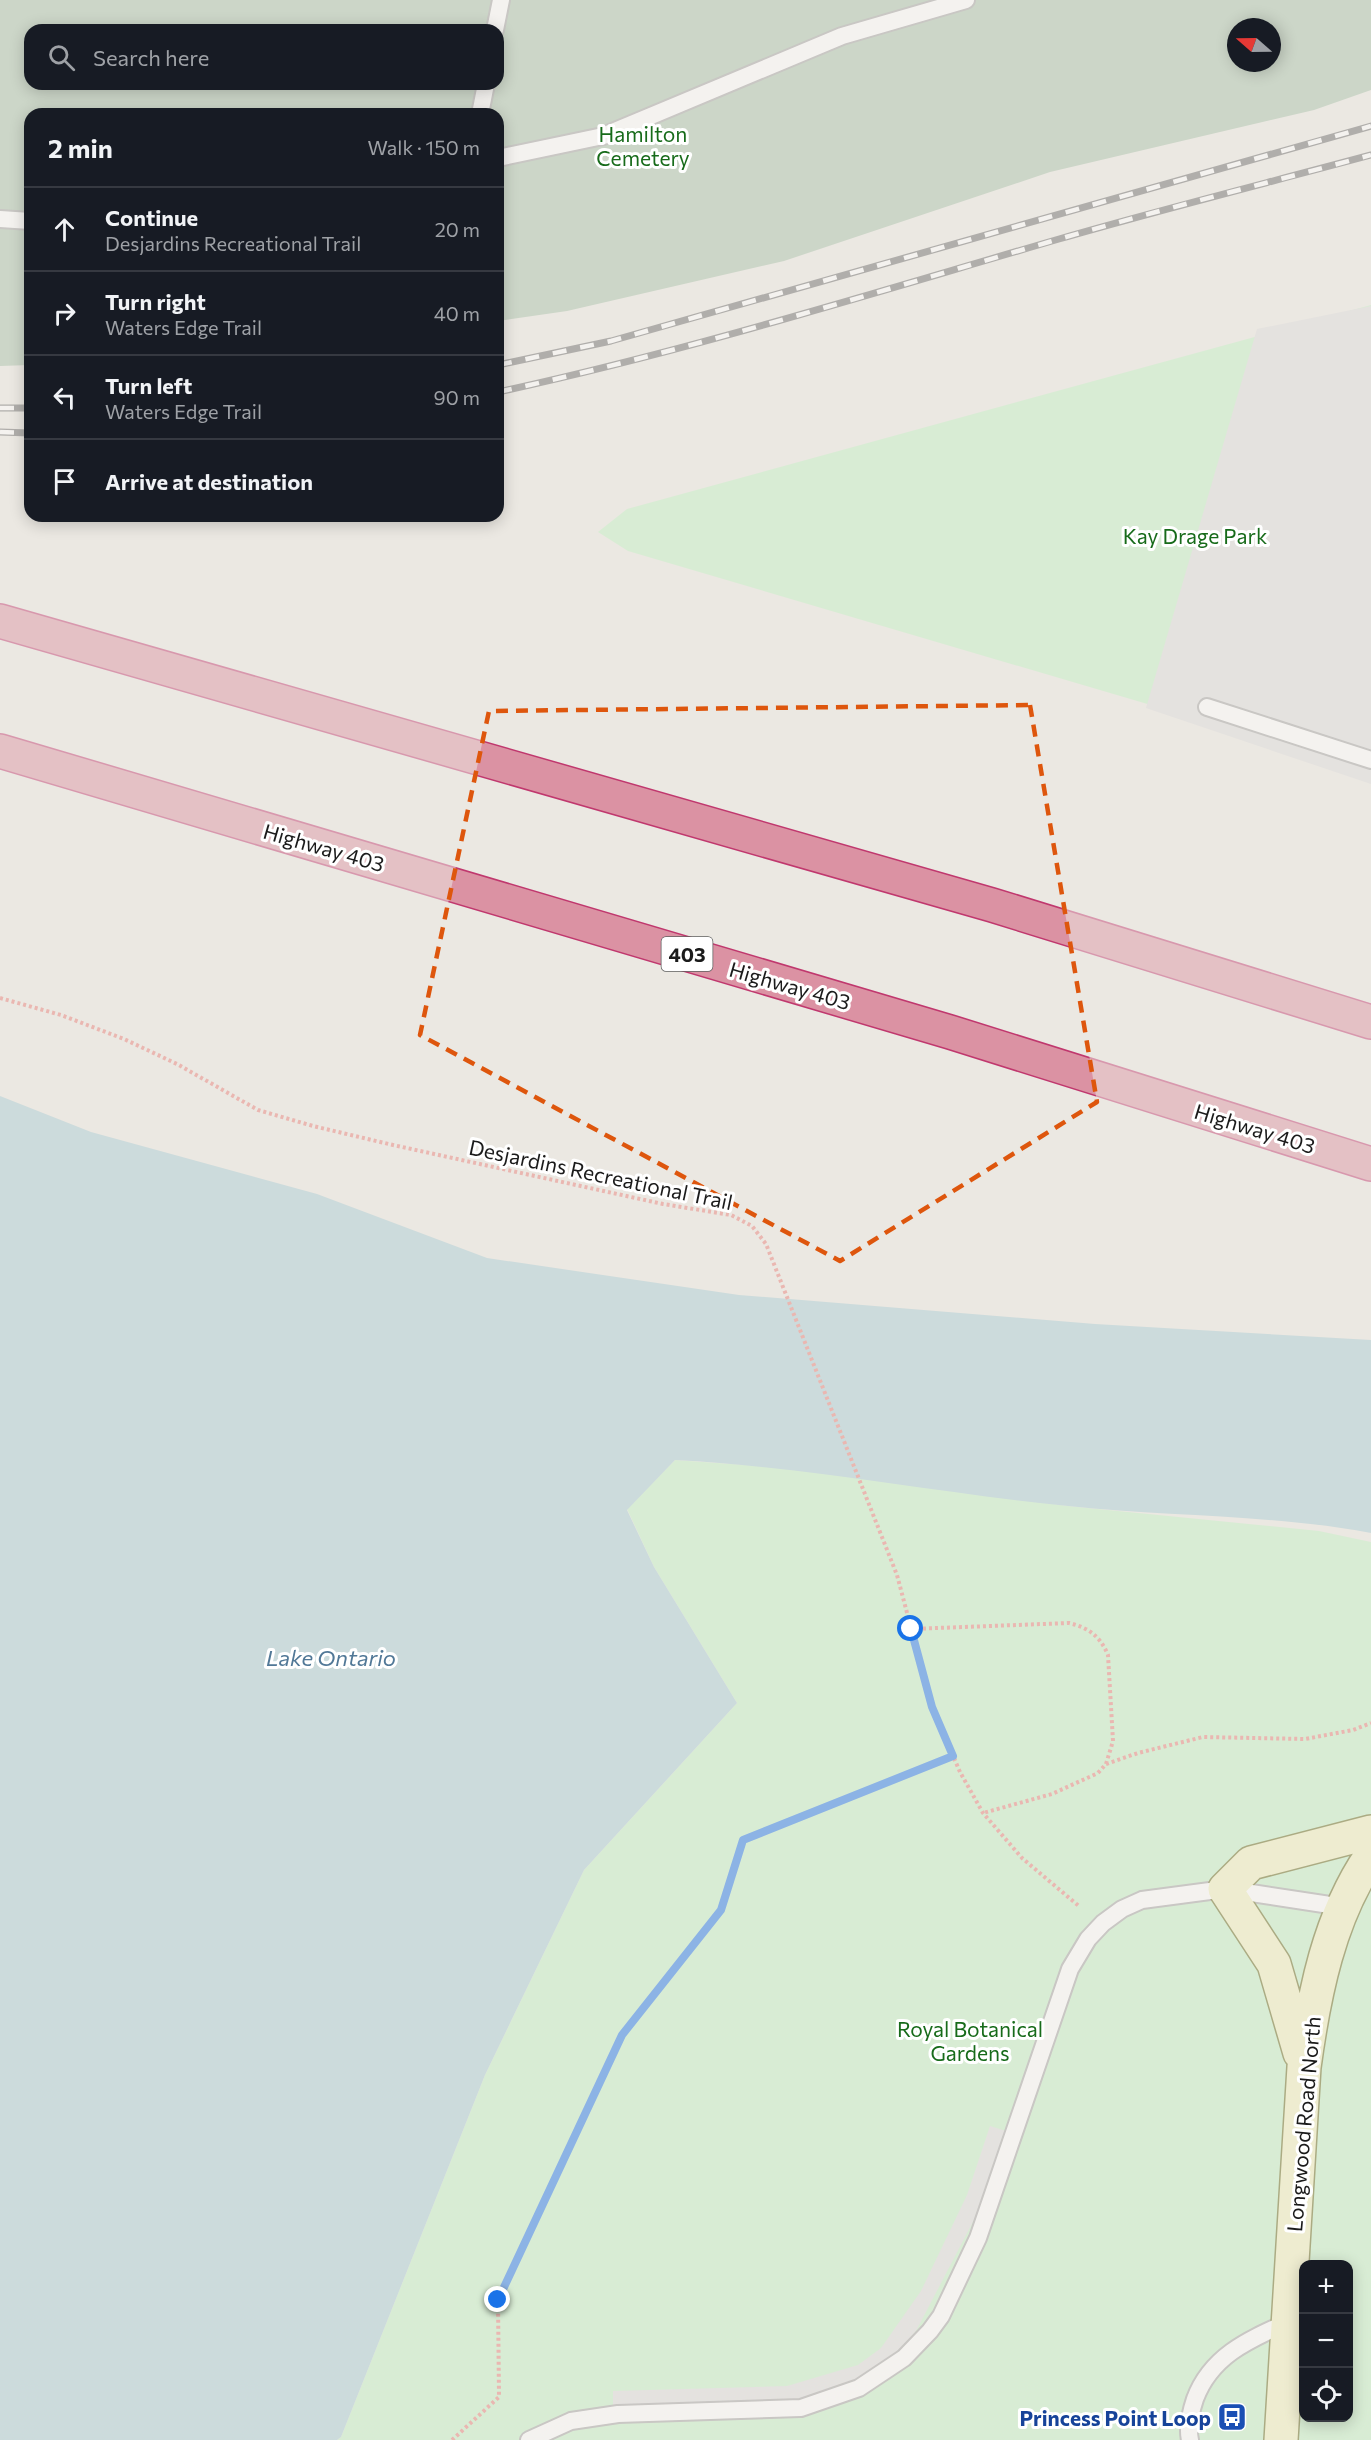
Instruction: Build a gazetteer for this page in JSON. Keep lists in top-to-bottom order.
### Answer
{
  "streets": {
    "highway": ["Highway 403", "403"],
    "street": ["Longwood Road North"],
    "path": ["Desjardins Recreational Trail"]
  },
  "water": ["Lake Ontario"],
  "parks": ["Hamilton Cemetery", "Kay Drage Park", "Royal Botanical Gardens"],
  "places": {
    "bus stop": ["Princess Point Loop"]
  },
  "north": "left",
  "page": {
    "search": "Search here",
    "heading": ["2 min", "Walk · 150 m"],
    "list": [
      ["Continue", "Desjardins Recreational Trail", "20 m"],
      ["Turn right", "Waters Edge Trail", "40 m"],
      ["Turn left", "Waters Edge Trail", "90 m"],
      "Arrive at destination"
    ],
    "map_buttons": ["+", "−"]
  }
}
